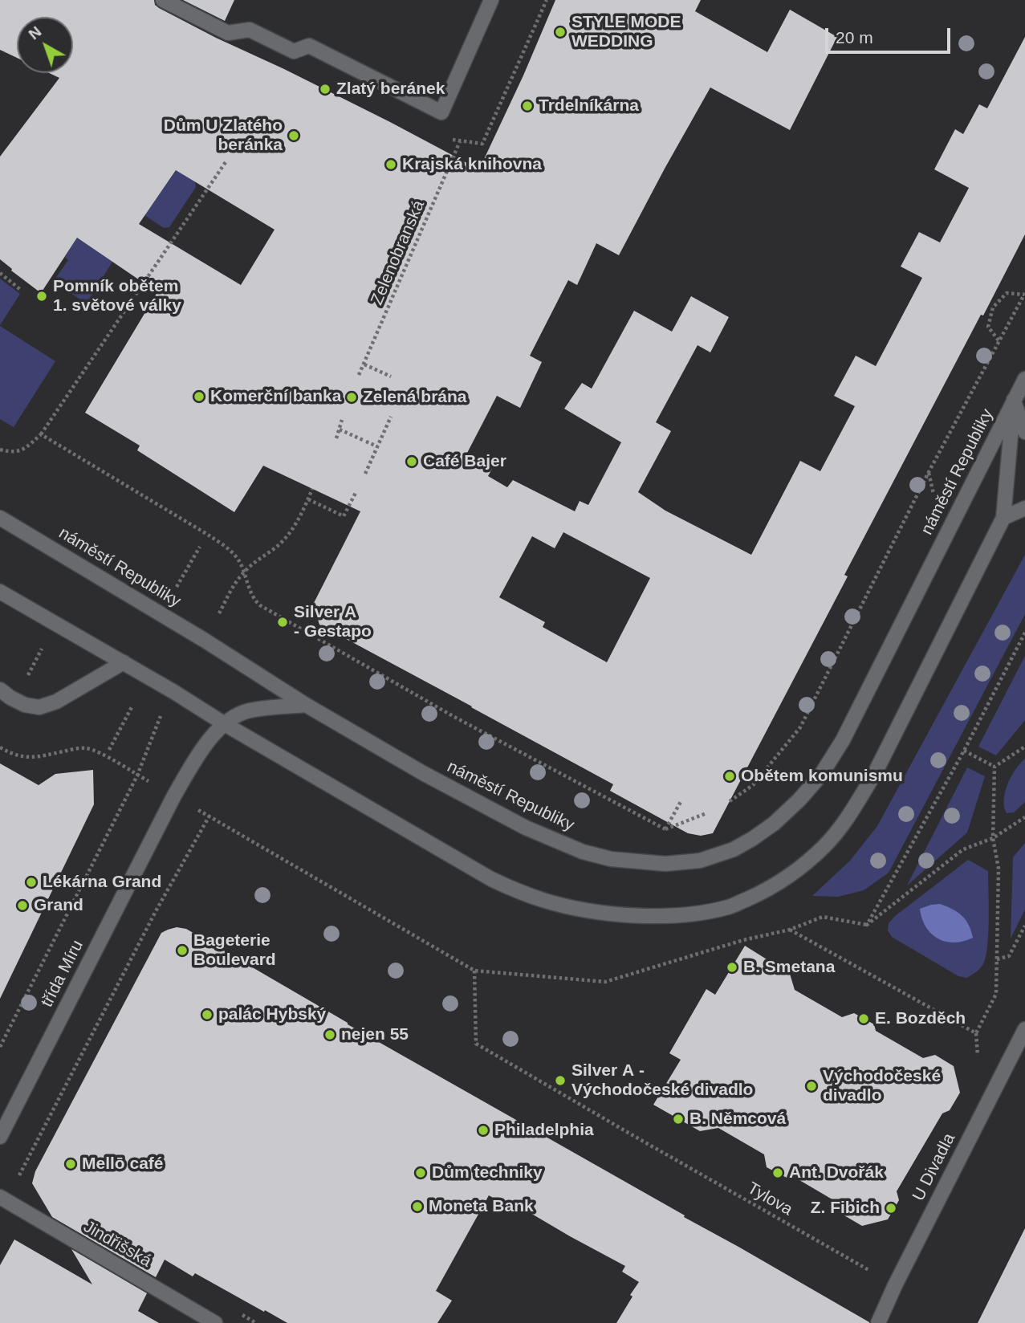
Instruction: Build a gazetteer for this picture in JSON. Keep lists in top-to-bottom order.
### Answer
{
  "streets": {
    "street": [
      "náměstí Republiky",
      "třída Míru",
      "U Divadla",
      "Jindřišská"
    ],
    "path": ["Zelenobranská", "Tylova"]
  },
  "crossings": [
    ["náměstí Republiky", "třída Míru"],
    ["U Divadla", "Tylova"]
  ],
  "places": [
    "STYLE MODE WEDDING",
    "Zlatý beránek",
    "Trdelníkárna",
    "Dům U Zlatého beránka",
    "Krajská knihovna",
    "Pomník obětem 1. světové války",
    "Komerční banka",
    "Zelená brána",
    "Café Bajer",
    "Silver A - Gestapo",
    "Obětem komunismu",
    "Lékárna Grand",
    "Grand",
    "Bageterie Boulevard",
    "B. Smetana",
    "palác Hybský",
    "E. Bozděch",
    "nejen 55",
    "Silver A - Východočeské divadlo",
    "Východočeské divadlo",
    "B. Němcová",
    "Philadelphia",
    "Mellō café",
    "Dům techniky",
    "Ant. Dvořák",
    "Moneta Bank",
    "Z. Fibich"
  ],
  "scale_bar": "20 m",
  "north": "top left"
}
